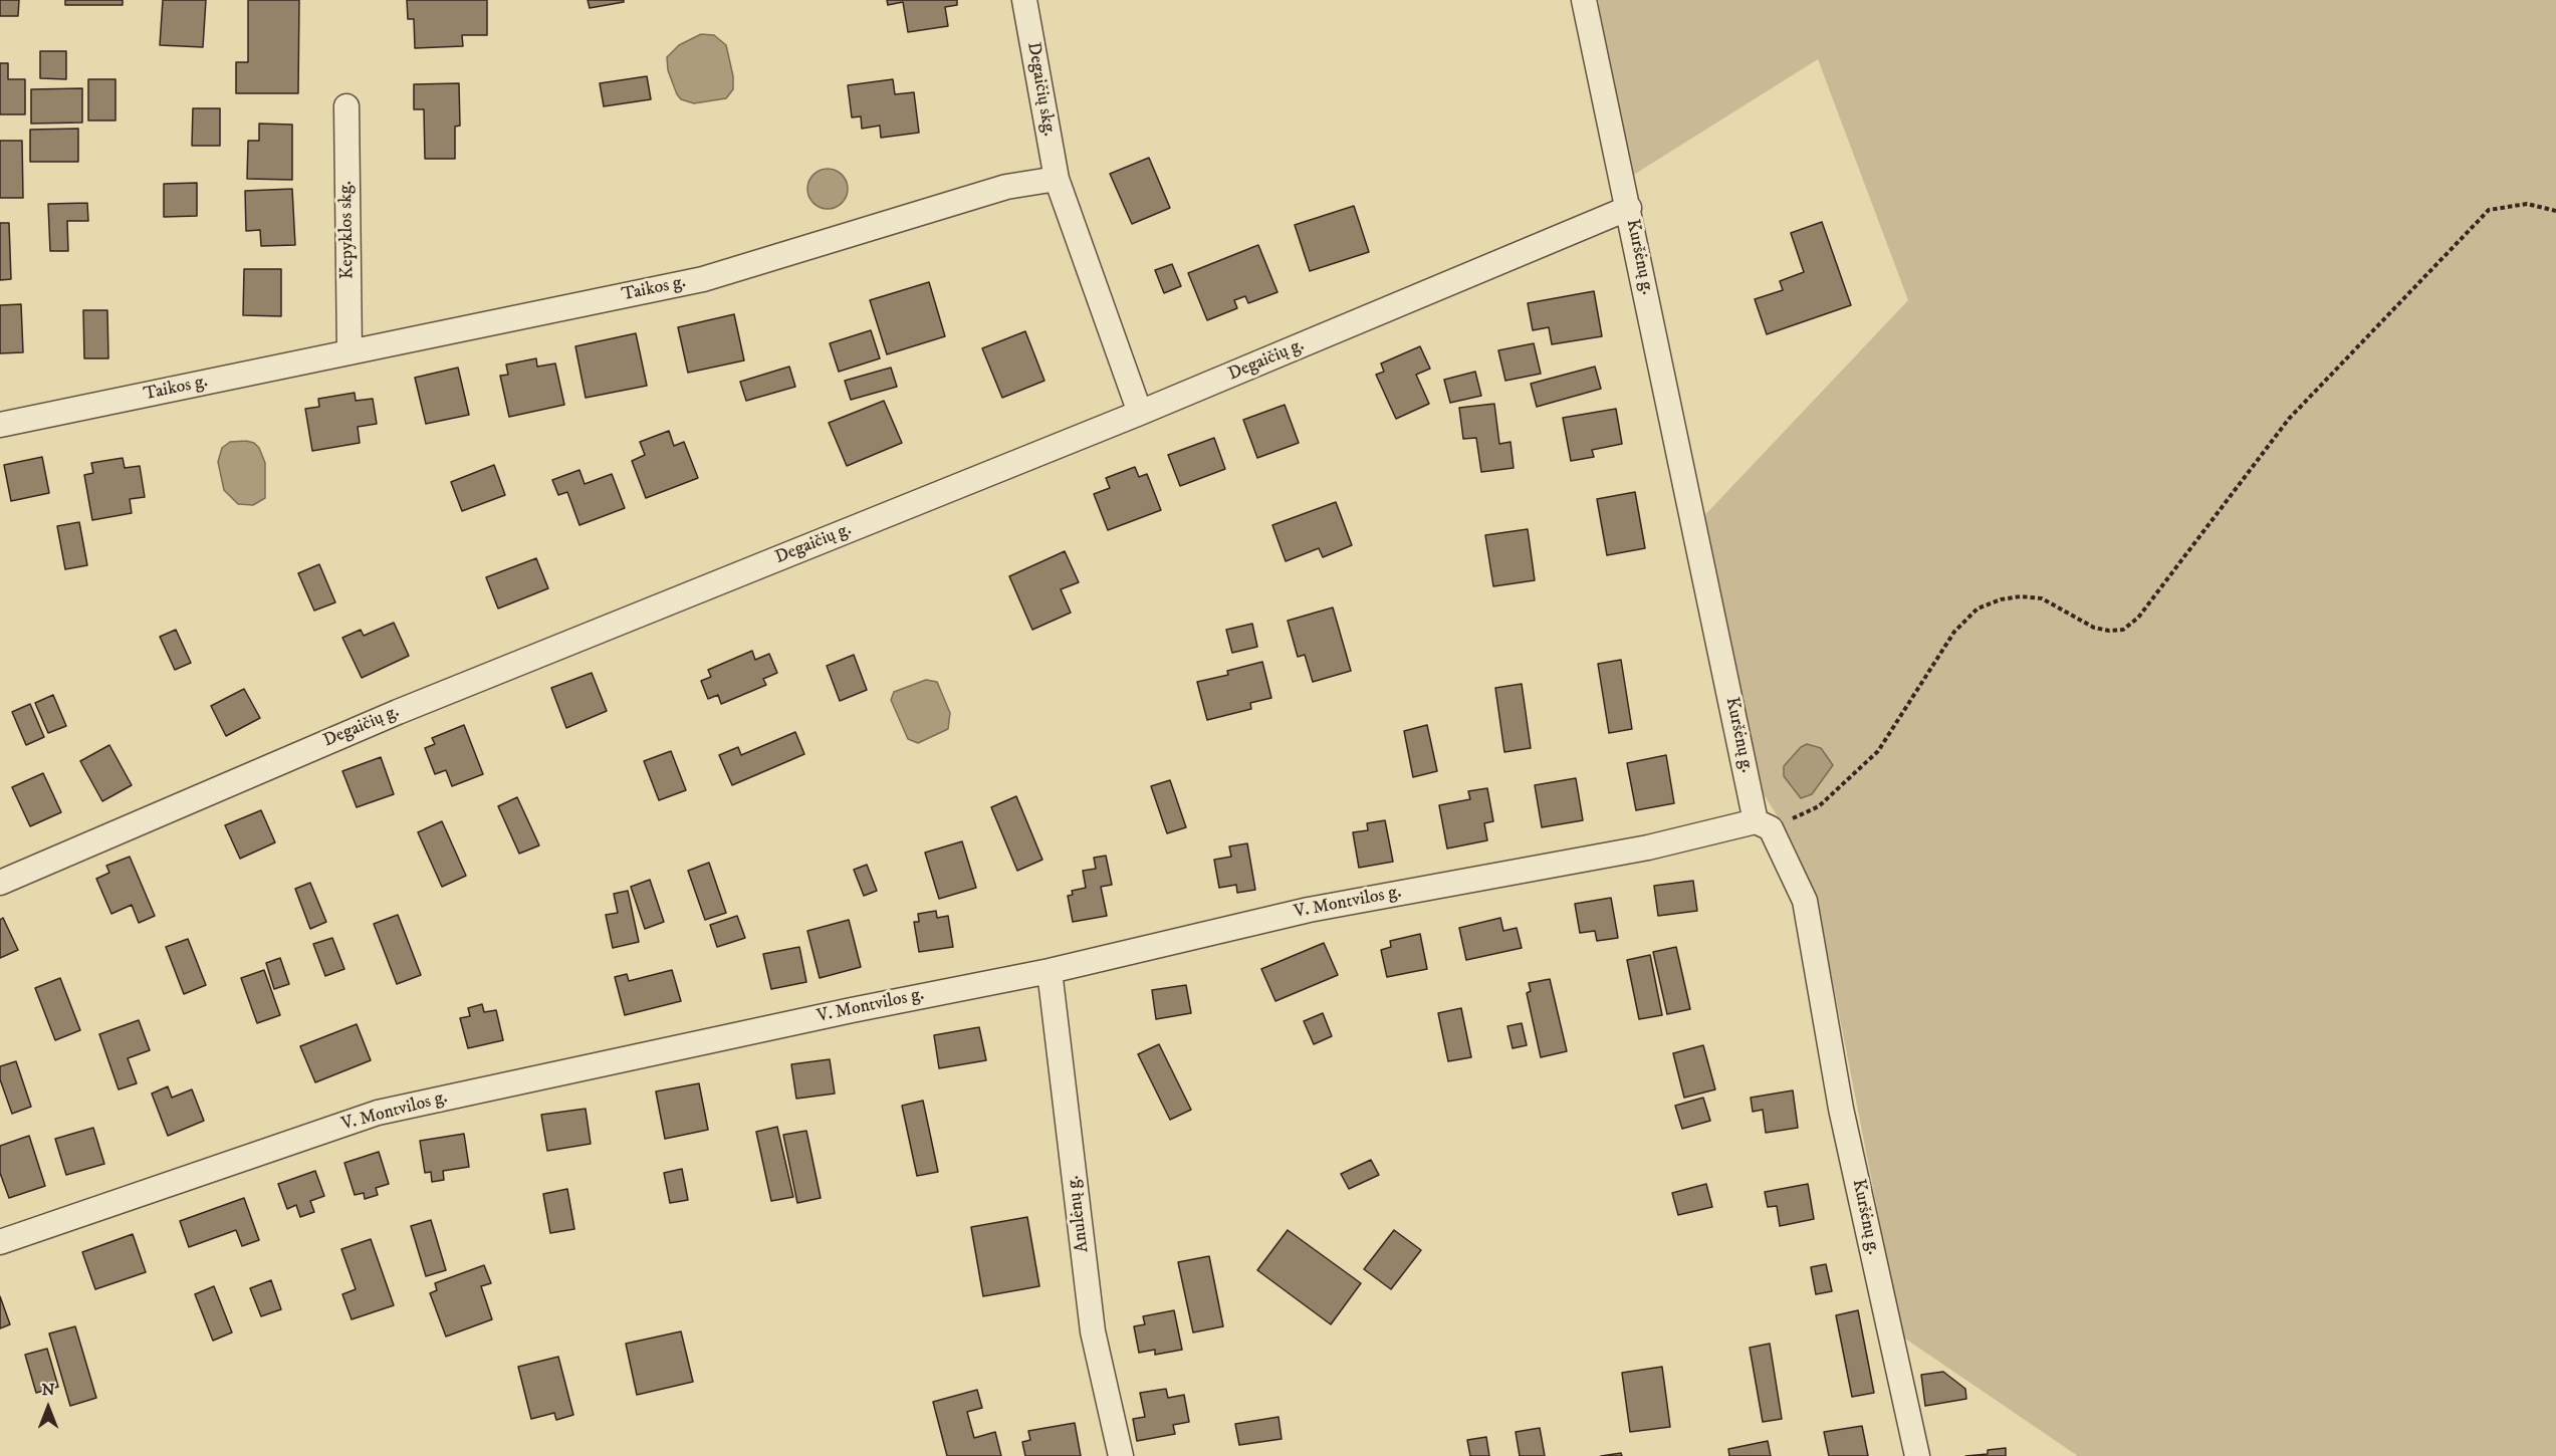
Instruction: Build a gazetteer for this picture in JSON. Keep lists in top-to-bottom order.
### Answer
{
  "streets": {
    "street": [
      "Degaičių skg.",
      "Kepyklos skg.",
      "Kuršėnų g.",
      "Taikos g.",
      "Degaičių g.",
      "V. Montvilos g.",
      "Anulėnų g."
    ]
  },
  "crossings": [
    ["Degaičių skg.", "Taikos g."],
    ["Kepyklos skg.", "Taikos g."],
    ["Kuršėnų g.", "Degaičių g."],
    ["Kuršėnų g.", "V. Montvilos g."],
    ["V. Montvilos g.", "Anulėnų g."]
  ],
  "north": "top"
}
